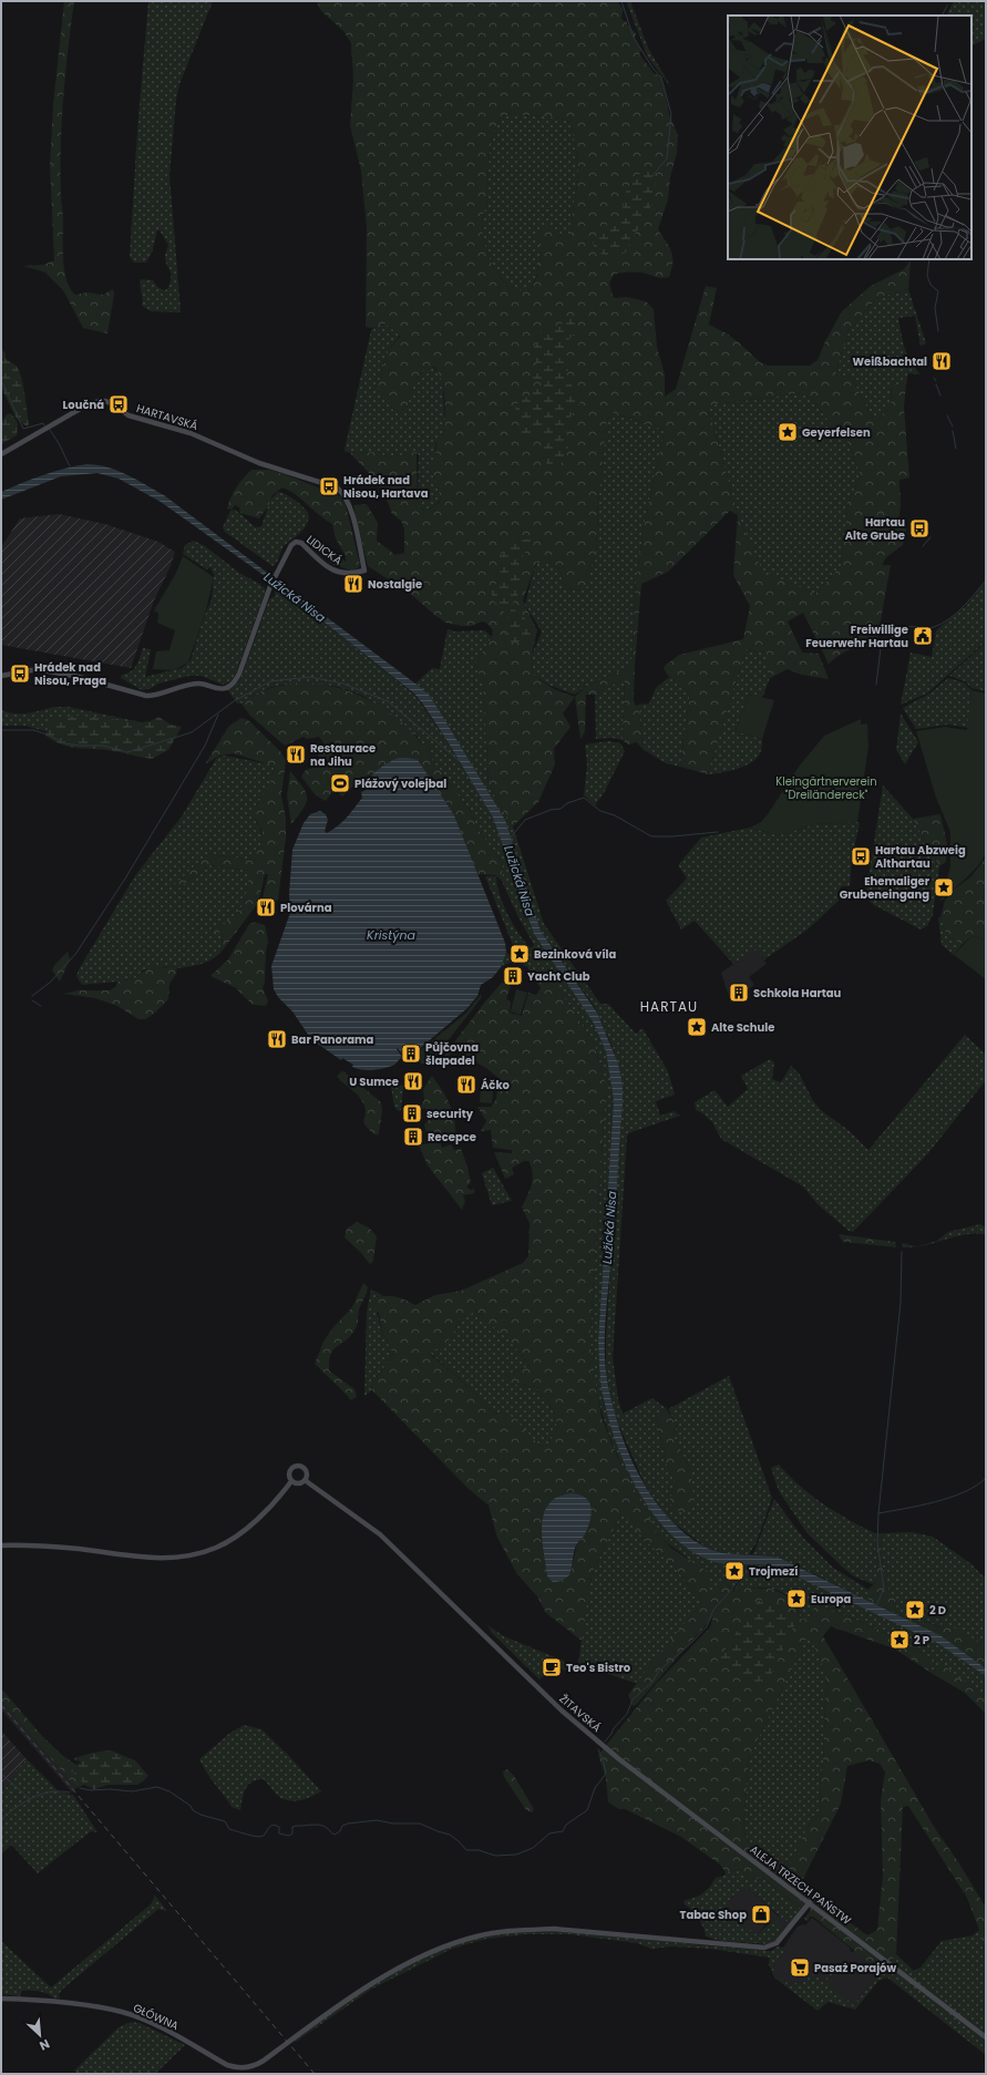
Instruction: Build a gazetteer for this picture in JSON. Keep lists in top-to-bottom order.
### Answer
{
  "streets": {
    "street": [
      "HARTAVSKÁ",
      "LIDICKÁ",
      "ŽITAVSKÁ",
      "ALEJA TRZECH PAŃSTW",
      "GŁÓWNA"
    ]
  },
  "crossings": [
    ["HARTAVSKÁ", "LIDICKÁ"],
    ["ŽITAVSKÁ", "ALEJA TRZECH PAŃSTW"],
    ["ALEJA TRZECH PAŃSTW", "GŁÓWNA"]
  ],
  "districts": ["HARTAU"],
  "water": ["Lužická Nisa", "Kristýna"],
  "parks": ["Kleingärtnerverein \"Dreiländereck\""],
  "places": {
    "restaurant": [
      "Weißbachtal",
      "Nostalgie",
      "Restaurace na Jihu",
      "Plovárna",
      "Bar Panorama",
      "U Sumce",
      "Áčko"
    ],
    "bus stop": [
      "Loučná",
      "Hrádek nad Nisou, Hartava",
      "Hartau Alte Grube",
      "Hrádek nad Nisou, Praga",
      "Hartau Abzweig Althartau"
    ],
    "place": [
      "Geyerfelsen",
      "Ehemaliger Grubeneingang",
      "Bezinková víla",
      "Alte Schule",
      "Trojmezí",
      "Europa",
      "2 D",
      "2 P"
    ],
    "public building": ["Freiwillige Feuerwehr Hartau"],
    "sports": ["Plážový volejbal"],
    "building": [
      "Yacht Club",
      "Schkola Hartau",
      "Půjčovna šlapadel",
      "security",
      "Recepce"
    ],
    "cafe": ["Teo's Bistro"],
    "shop": ["Tabac Shop"],
    "supermarket": ["Pasaż Porajów"]
  },
  "north": "bottom right"
}
